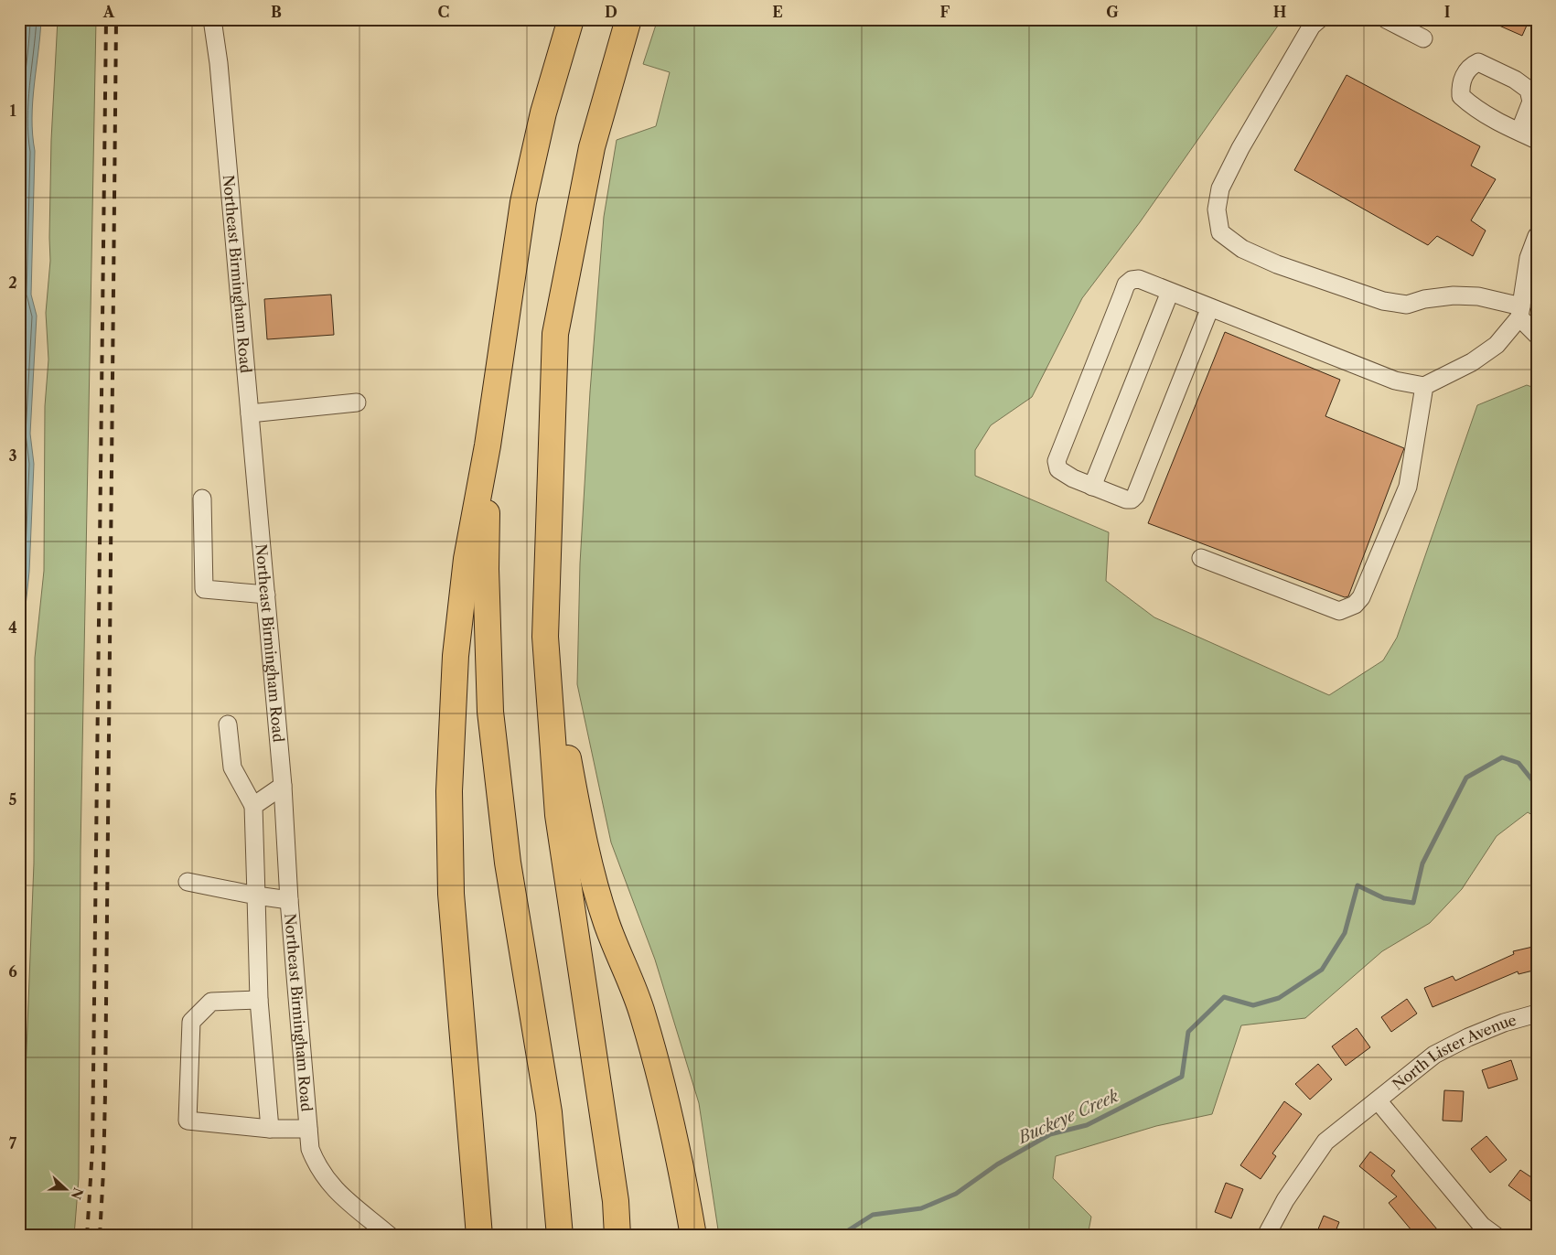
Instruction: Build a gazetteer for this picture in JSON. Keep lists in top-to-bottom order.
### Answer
{
  "streets": {
    "street": ["Northeast Birmingham Road", "North Lister Avenue"]
  },
  "water": ["Buckeye Creek"],
  "north": "right",
  "grid": {
    "columns": [
      "A",
      "B",
      "C",
      "D",
      "E",
      "F",
      "G",
      "H",
      "I"
    ],
    "rows": [
      "1",
      "2",
      "3",
      "4",
      "5",
      "6",
      "7"
    ]
  }
}
